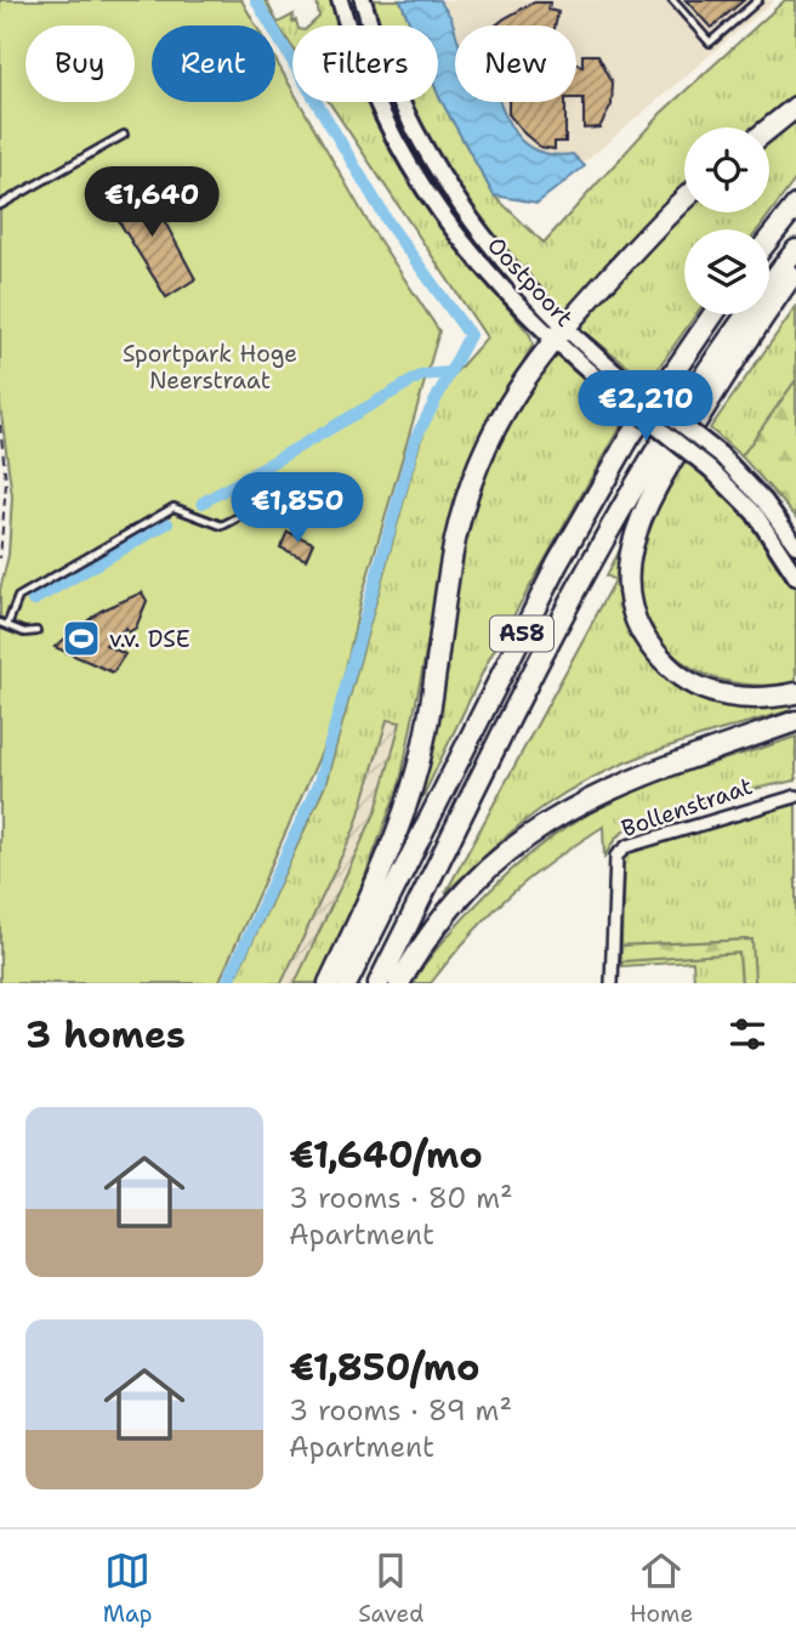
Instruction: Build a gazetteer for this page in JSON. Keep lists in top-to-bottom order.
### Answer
{
  "streets": {
    "highway": ["A58"],
    "main road": ["Oostpoort"],
    "street": ["Bollenstraat"]
  },
  "parks": ["Sportpark Hoge Neerstraat"],
  "places": {
    "sports": ["v.v. DSE"]
  },
  "page": {
    "chip": [
      "Buy",
      "Rent",
      "Filters",
      "New"
    ],
    "price": ["€1,640", "€2,210", "€1,850"],
    "heading": "3 homes",
    "list": [
      {
        "name": "€1,640/mo",
        "note": "3 rooms · 80 m² · Apartment"
      },
      {
        "name": "€1,850/mo",
        "note": "3 rooms · 89 m² · Apartment"
      }
    ],
    "tabs": ["Map", "Saved", "Home"]
  }
}
